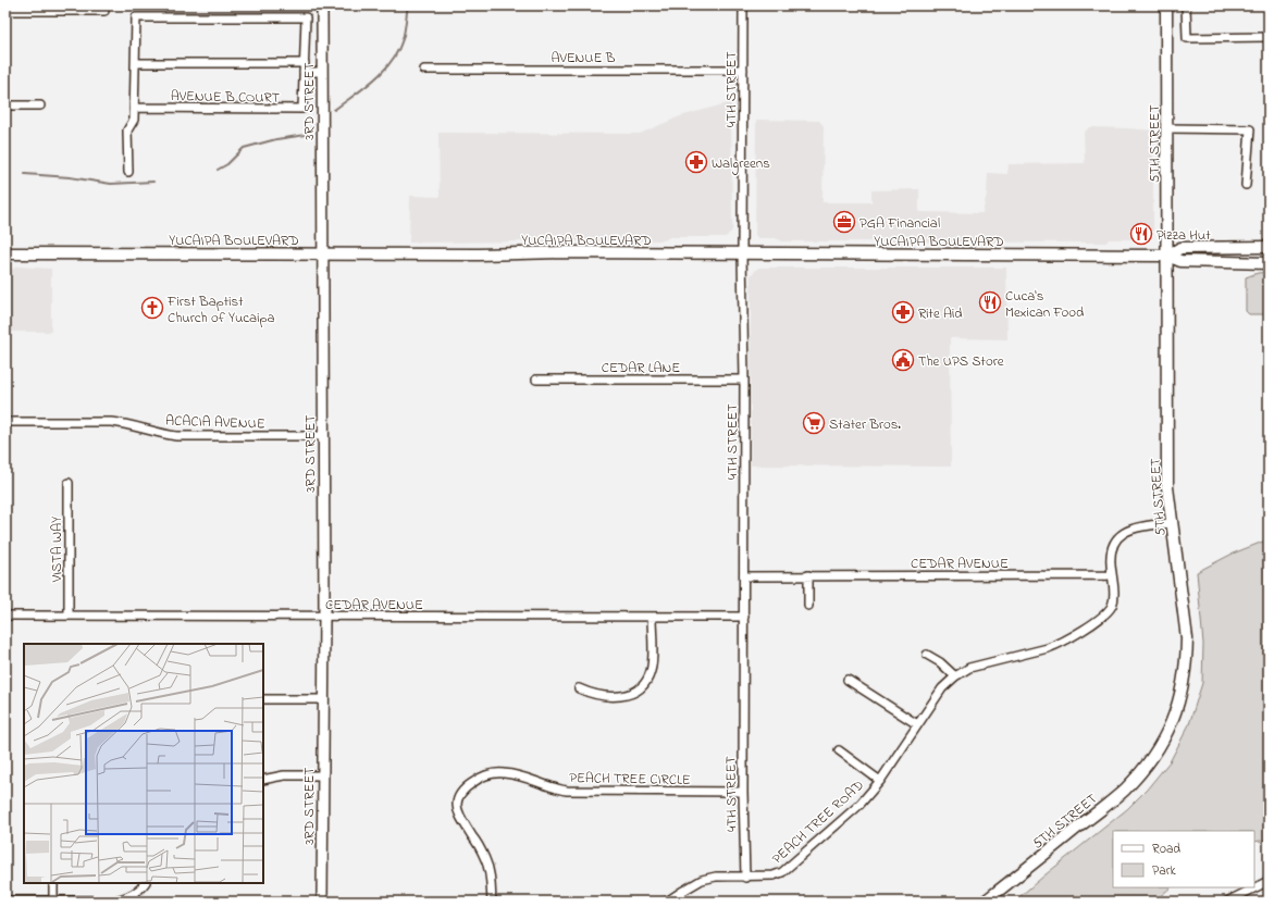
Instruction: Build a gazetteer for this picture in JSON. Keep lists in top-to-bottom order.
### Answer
{
  "streets": {
    "main road": ["5TH STREET", "YUCAIPA BOULEVARD"],
    "street": [
      "AVENUE B",
      "4TH STREET",
      "AVENUE B COURT",
      "3RD STREET",
      "CEDAR LANE",
      "ACACIA AVENUE",
      "VISTA WAY",
      "CEDAR AVENUE",
      "PEACH TREE CIRCLE",
      "PEACH TREE ROAD"
    ]
  },
  "crossings": [
    ["AVENUE B", "4TH STREET"],
    ["4TH STREET", "YUCAIPA BOULEVARD"],
    ["4TH STREET", "CEDAR LANE"],
    ["4TH STREET", "CEDAR AVENUE"],
    ["4TH STREET", "PEACH TREE CIRCLE"],
    ["4TH STREET", "PEACH TREE ROAD"],
    ["3RD STREET", "YUCAIPA BOULEVARD"],
    ["3RD STREET", "ACACIA AVENUE"],
    ["3RD STREET", "CEDAR AVENUE"],
    ["5TH STREET", "YUCAIPA BOULEVARD"],
    ["5TH STREET", "PEACH TREE ROAD"],
    ["VISTA WAY", "CEDAR AVENUE"],
    ["CEDAR AVENUE", "PEACH TREE ROAD"]
  ],
  "places": {
    "pharmacy": ["Walgreens", "Rite Aid"],
    "office": ["PGA Financial"],
    "restaurant": ["Pizza Hut", "Cuca's Mexican Food"],
    "church": ["First Baptist Church of Yucaipa"],
    "public building": ["The UPS Store"],
    "supermarket": ["Stater Bros."]
  },
  "legend": ["Road", "Park"]
}
